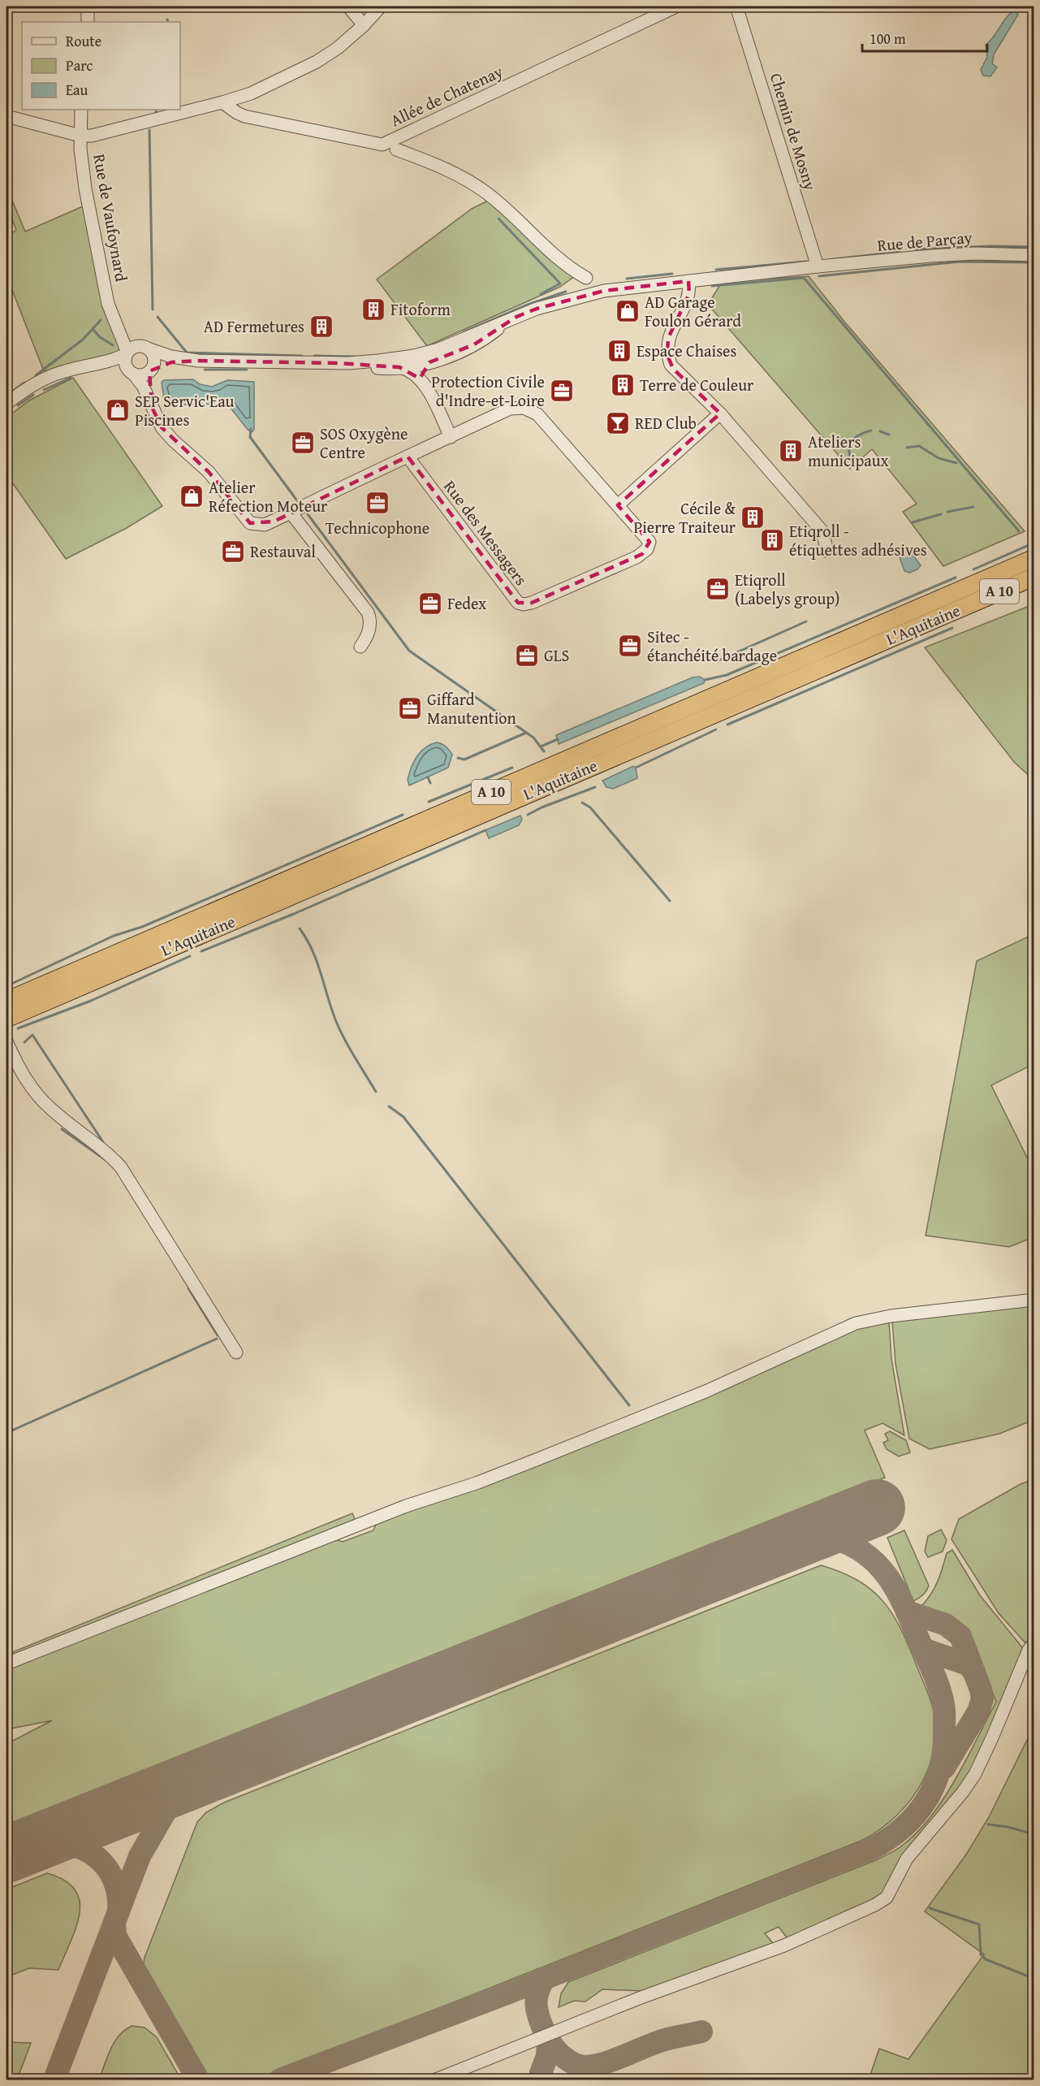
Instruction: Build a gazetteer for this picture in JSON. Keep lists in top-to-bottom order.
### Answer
{
  "streets": {
    "highway": ["A 10", "L'Aquitaine"],
    "street": [
      "Allée de Chatenay",
      "Chemin de Mosny",
      "Rue de Vaufoynard",
      "Rue de Parçay",
      "Rue des Messagers"
    ]
  },
  "crossings": [
    ["Chemin de Mosny", "Rue de Parçay"]
  ],
  "places": {
    "building": [
      "Fitoform",
      "AD Fermetures",
      "Espace Chaises",
      "Terre de Couleur",
      "Ateliers municipaux",
      "Cécile & Pierre Traiteur",
      "Etiqroll - étiquettes adhésives"
    ],
    "shop": ["AD Garage Foulon Gérard", "SEP Servic'Eau Piscines", "Atelier Réfection Moteur"],
    "office": [
      "Protection Civile d'Indre-et-Loire",
      "SOS Oxygène Centre",
      "Technicophone",
      "Restauval",
      "Etiqroll (Labelys group)",
      "Fedex",
      "Sitec - étanchéité bardage",
      "GLS",
      "Giffard Manutention"
    ],
    "bar": ["RED Club"]
  },
  "legend": ["Route", "Parc", "Eau"],
  "scale_bar": "100 m"
}
